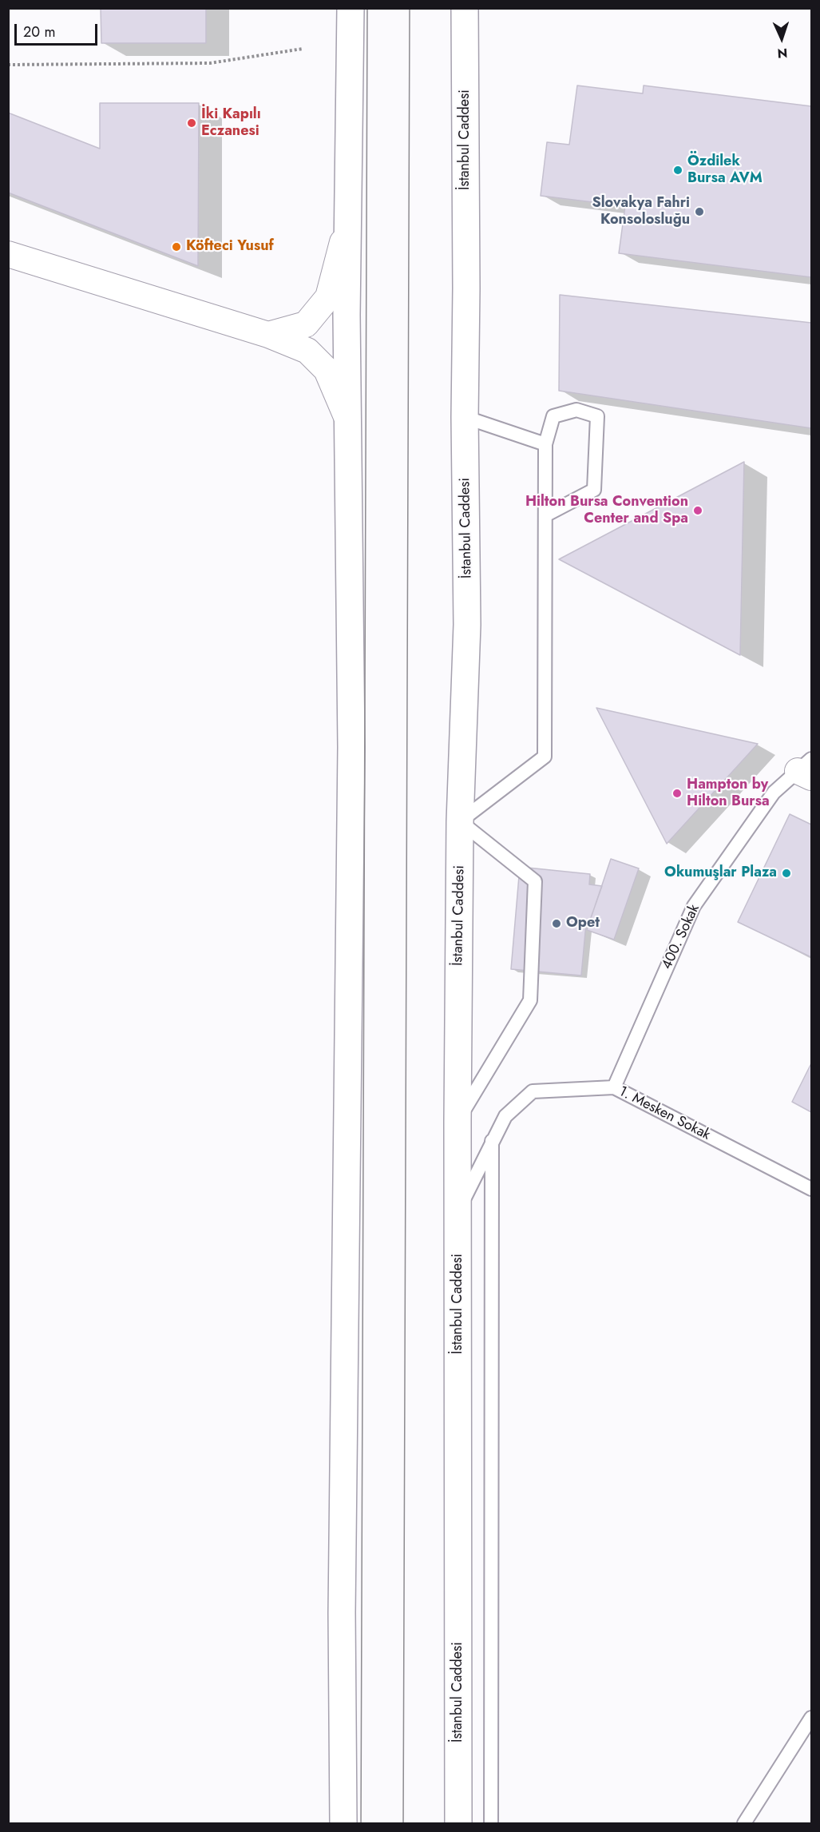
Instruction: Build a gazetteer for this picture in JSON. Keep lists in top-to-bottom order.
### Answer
{
  "streets": {
    "highway": ["İstanbul Caddesi"],
    "lane": ["400. Sokak", "1. Mesken Sokak"]
  },
  "crossings": [
    ["İstanbul Caddesi", "1. Mesken Sokak"],
    ["400. Sokak", "1. Mesken Sokak"]
  ],
  "places": [
    "İki Kapılı Eczanesi",
    "Özdilek Bursa AVM",
    "Slovakya Fahri Konsolosluğu",
    "Köfteci Yusuf",
    "Hilton Bursa Convention Center and Spa",
    "Hampton by Hilton Bursa",
    "Okumuşlar Plaza",
    "Opet"
  ],
  "scale_bar": "20 m",
  "north": "bottom"
}
